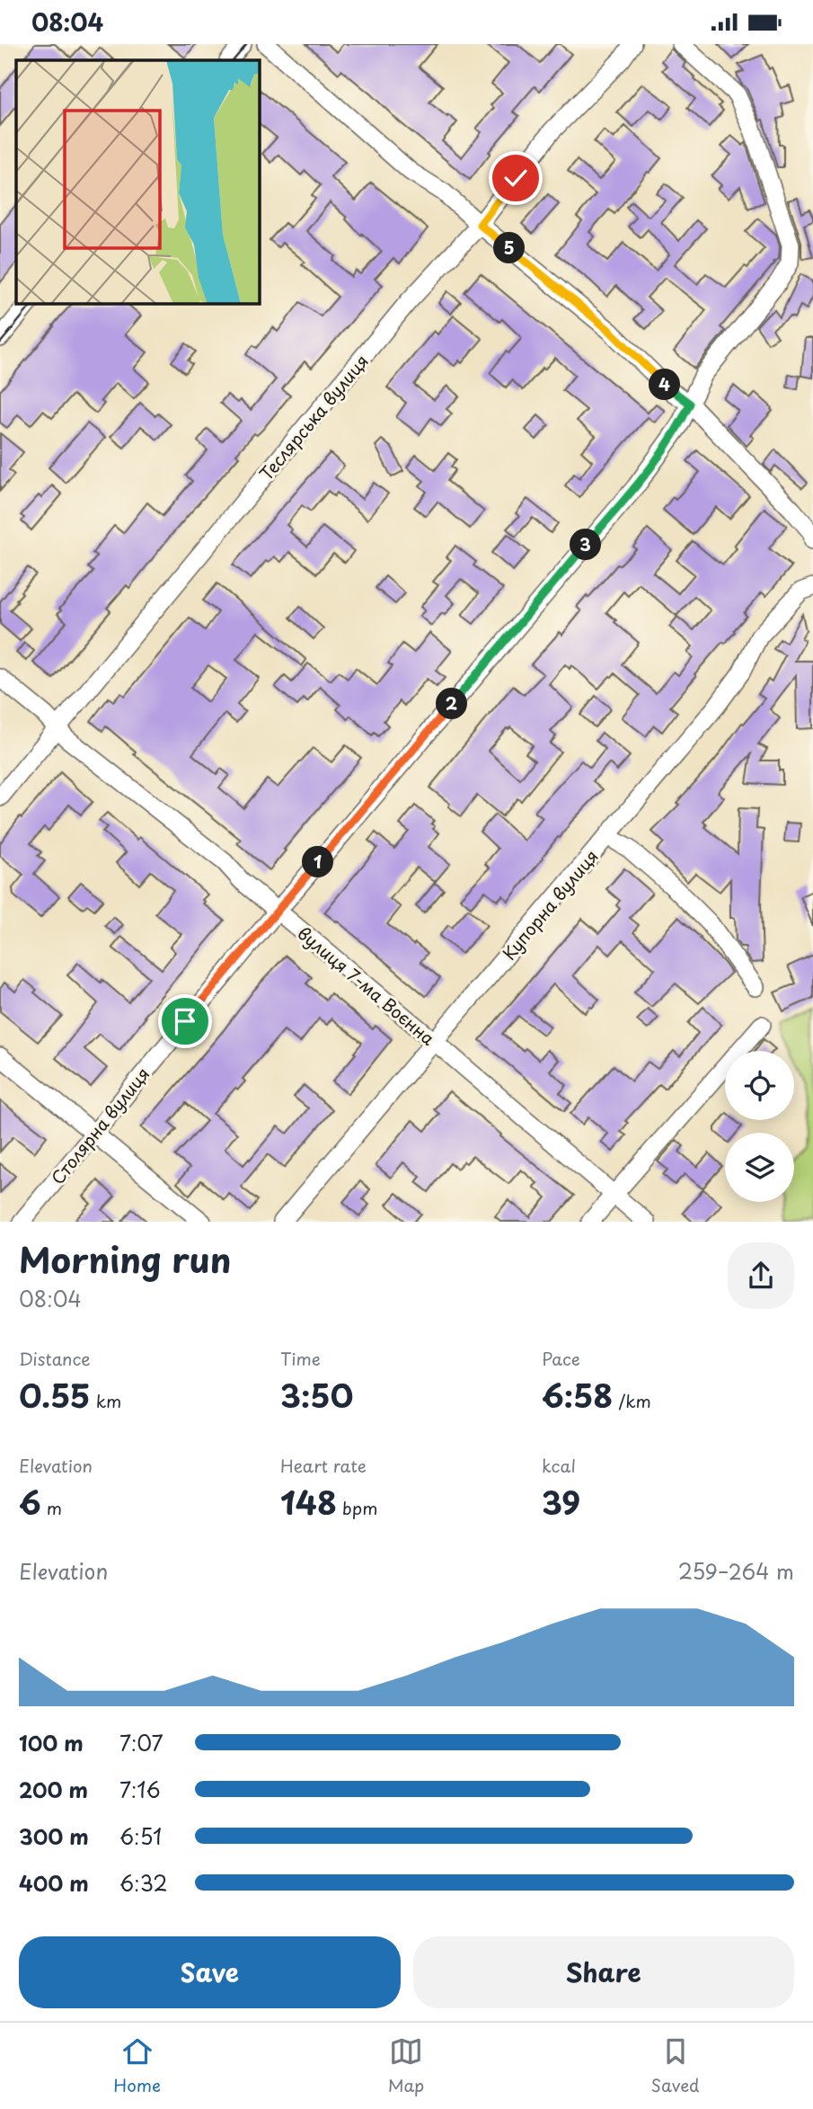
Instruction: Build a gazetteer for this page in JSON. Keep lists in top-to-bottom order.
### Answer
{
  "streets": {
    "street": [
      "Теслярська вулиця",
      "Купорна вулиця",
      "вулиця 7-ма Воєнна",
      "Столярна вулиця"
    ]
  },
  "crossings": [
    ["Теслярська вулиця", "вулиця 7-ма Воєнна"],
    ["Купорна вулиця", "вулиця 7-ма Воєнна"],
    ["вулиця 7-ма Воєнна", "Столярна вулиця"]
  ],
  "page": {
    "status": "08:04",
    "pins": [
      "5",
      "4",
      "3",
      "2",
      "1"
    ],
    "heading": ["Morning run", "08:04"],
    "stats": [
      ["Distance", "0.55 km"],
      ["Time", "3:50"],
      ["Pace", "6:58 /km"],
      ["Elevation", "6 m"],
      ["Heart rate", "148 bpm"],
      ["kcal", "39"]
    ],
    "chart": ["Elevation", "259–264 m"],
    "list": [
      {
        "name": "100 m",
        "note": "7:07"
      },
      {
        "name": "200 m",
        "note": "7:16"
      },
      {
        "name": "300 m",
        "note": "6:51"
      },
      {
        "name": "400 m",
        "note": "6:32"
      }
    ],
    "buttons": ["Save", "Share"],
    "tabs": ["Home", "Map", "Saved"]
  }
}
